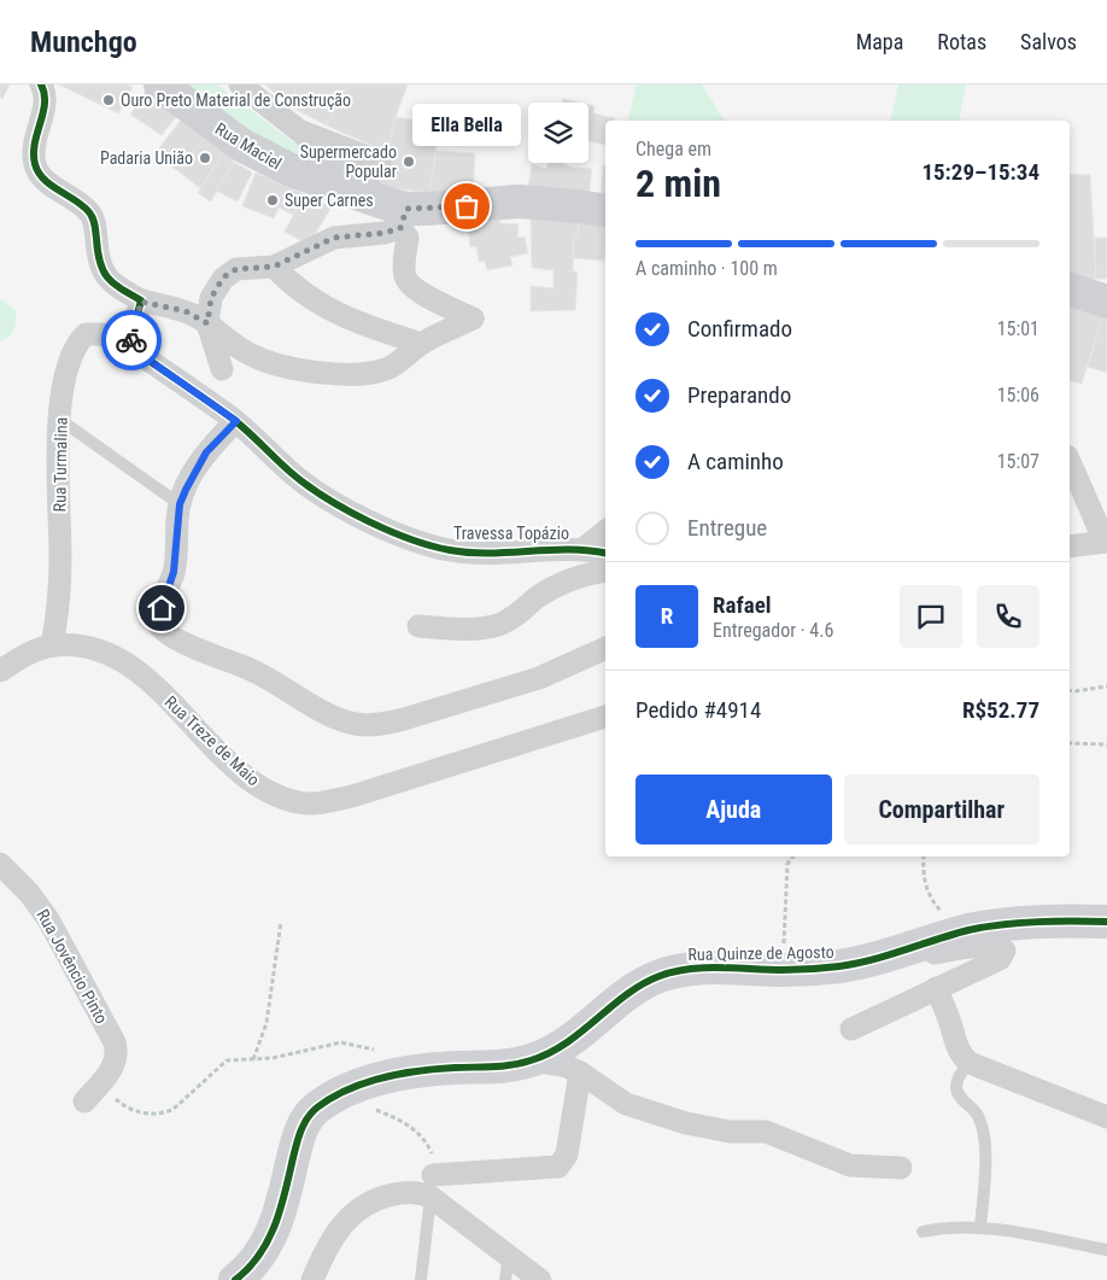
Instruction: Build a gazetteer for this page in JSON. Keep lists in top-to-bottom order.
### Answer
{
  "streets": {
    "street": [
      "Rua Maciel",
      "Rua Turmalina",
      "Travessa Topázio",
      "Rua Treze de Maio",
      "Rua Quinze de Agosto",
      "Rua Jovêncio Pinto"
    ]
  },
  "crossings": [
    ["Rua Turmalina", "Travessa Topázio"],
    ["Rua Turmalina", "Rua Treze de Maio"]
  ],
  "places": [
    "Ouro Preto Material de Construção",
    "Padaria União",
    "Supermercado Popular",
    "Super Carnes",
    "Ella Bella"
  ],
  "page": {
    "header": "Munchgo",
    "nav": ["Mapa", "Rotas", "Salvos"],
    "bubble": "Ella Bella",
    "heading": ["2 min", "Chega em", "15:29–15:34"],
    "panel": [
      "Rafael",
      "Entregador · 4.6",
      "Pedido #4914",
      "R$52.77"
    ],
    "bar": "A caminho · 100 m",
    "list": [
      ["Confirmado", "15:01"],
      ["Preparando", "15:06"],
      ["A caminho", "15:07"],
      "Entregue"
    ],
    "round": "R",
    "buttons": ["Ajuda", "Compartilhar"]
  }
}
